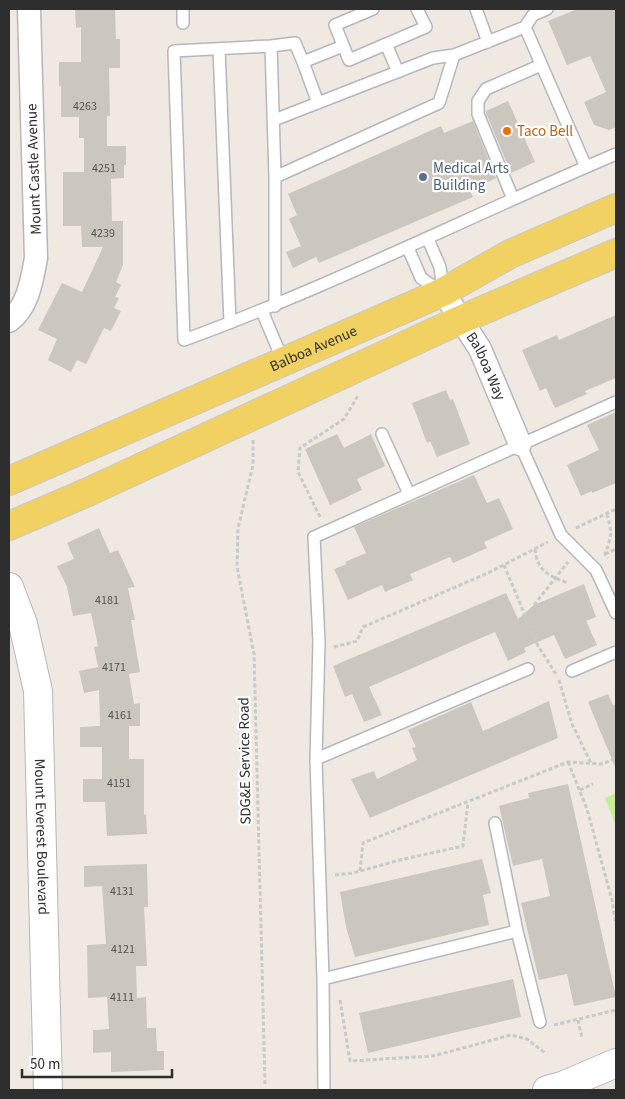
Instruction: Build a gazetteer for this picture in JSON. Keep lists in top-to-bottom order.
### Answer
{
  "streets": {
    "main road": ["Balboa Avenue"],
    "street": ["Mount Castle Avenue", "Balboa Way", "Mount Everest Boulevard"],
    "path": ["SDG&E Service Road"]
  },
  "crossings": [
    ["Balboa Avenue", "Balboa Way"]
  ],
  "places": ["Taco Bell", "Medical Arts Building"],
  "house_numbers": [
    "4263",
    "4251",
    "4239",
    "4181",
    "4171",
    "4161",
    "4151",
    "4131",
    "4121",
    "4111"
  ],
  "scale_bar": "50 m"
}
